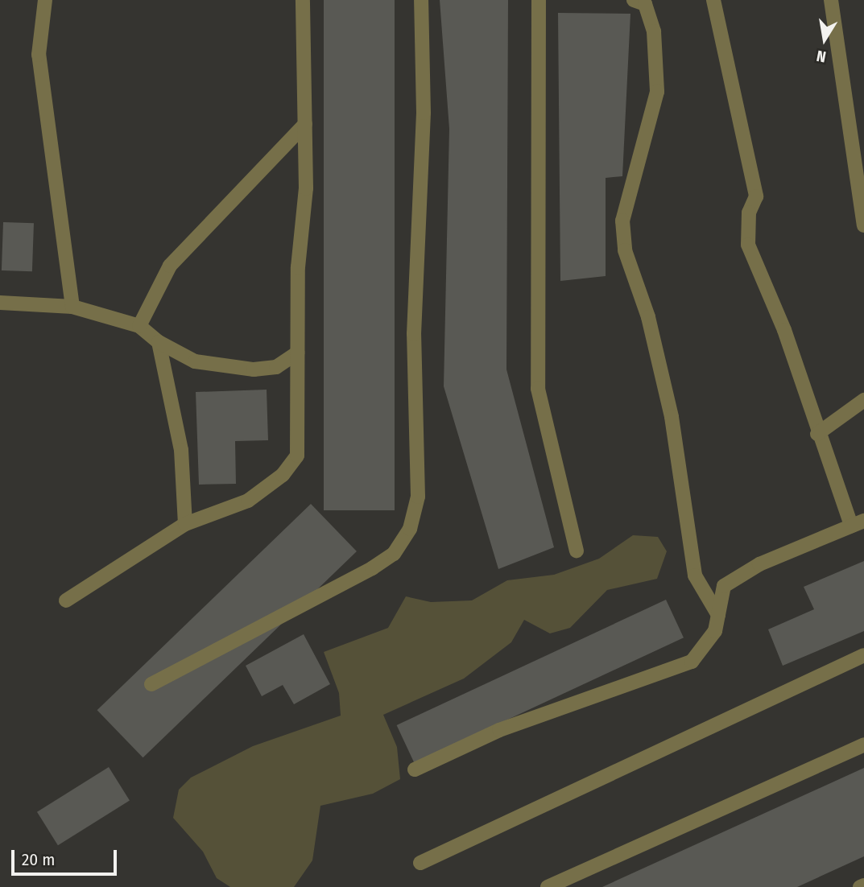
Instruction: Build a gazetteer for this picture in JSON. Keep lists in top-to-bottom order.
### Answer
{
  "scale_bar": "20 m",
  "north": "bottom"
}
